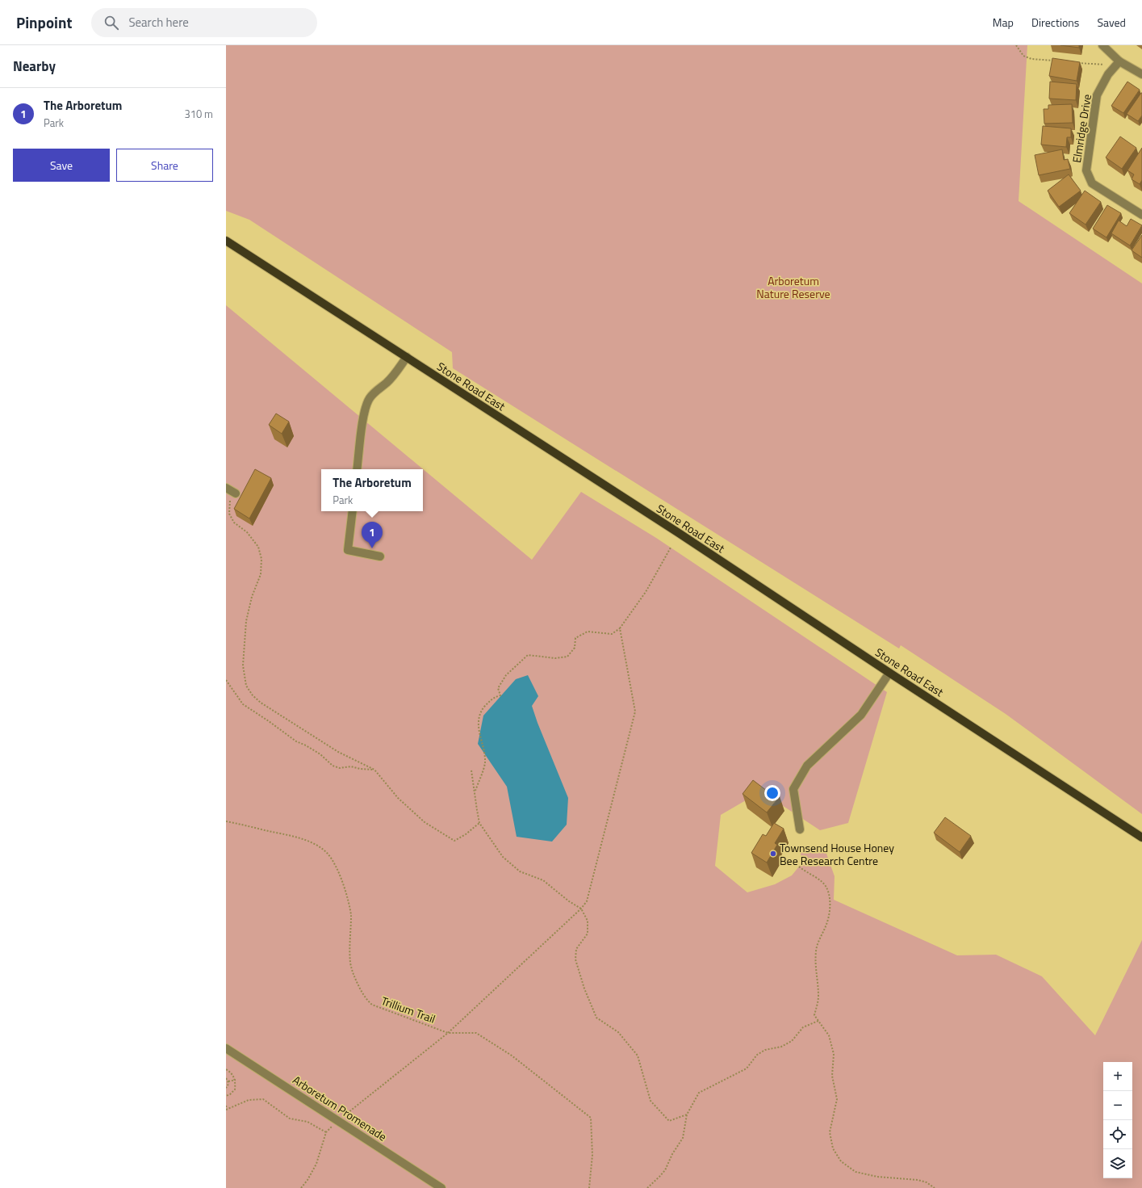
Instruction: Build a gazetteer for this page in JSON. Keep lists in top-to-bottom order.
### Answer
{
  "streets": {
    "main road": ["Stone Road East"],
    "street": ["Elmridge Drive", "Arboretum Promenade"],
    "path": ["Trillium Trail"]
  },
  "parks": ["Arboretum Nature Reserve"],
  "places": ["Townsend House Honey Bee Research Centre"],
  "page": {
    "header": "Pinpoint",
    "search": "Search here",
    "nav": ["Map", "Directions", "Saved"],
    "heading": "Nearby",
    "list": [
      {
        "mark": "1",
        "name": "The Arboretum",
        "note": "Park",
        "value": "310 m"
      }
    ],
    "buttons": ["Save", "Share"],
    "popup": ["The Arboretum", "Park"],
    "pins": "1",
    "map_buttons": ["+", "−"]
  }
}
